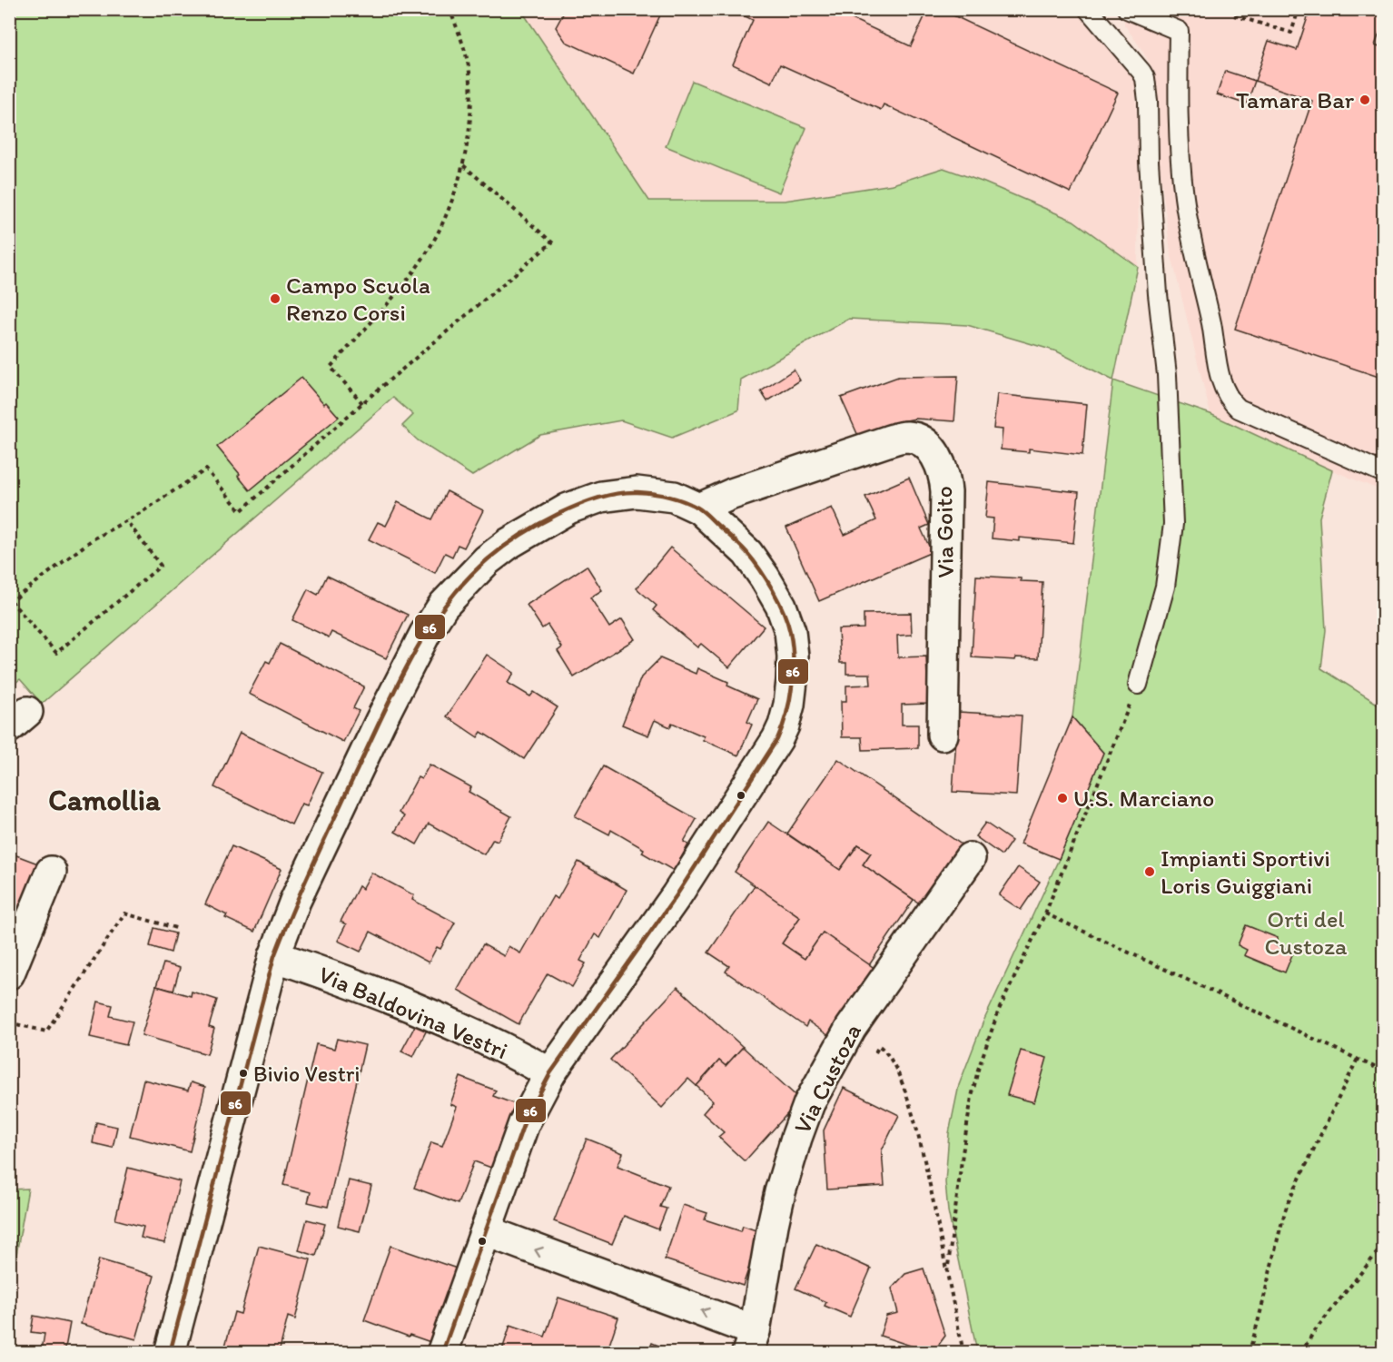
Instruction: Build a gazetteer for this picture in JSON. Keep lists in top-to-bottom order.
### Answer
{
  "streets": {
    "street": ["Via Goito", "Via Baldovina Vestri", "Via Custoza"]
  },
  "districts": ["Camollia"],
  "parks": ["Orti del Custoza"],
  "places": [
    "Tamara Bar",
    "Campo Scuola Renzo Corsi",
    "U.S. Marciano",
    "Impianti Sportivi Loris Guiggiani",
    "Bivio Vestri"
  ],
  "lines": ["transit line s6"]
}
